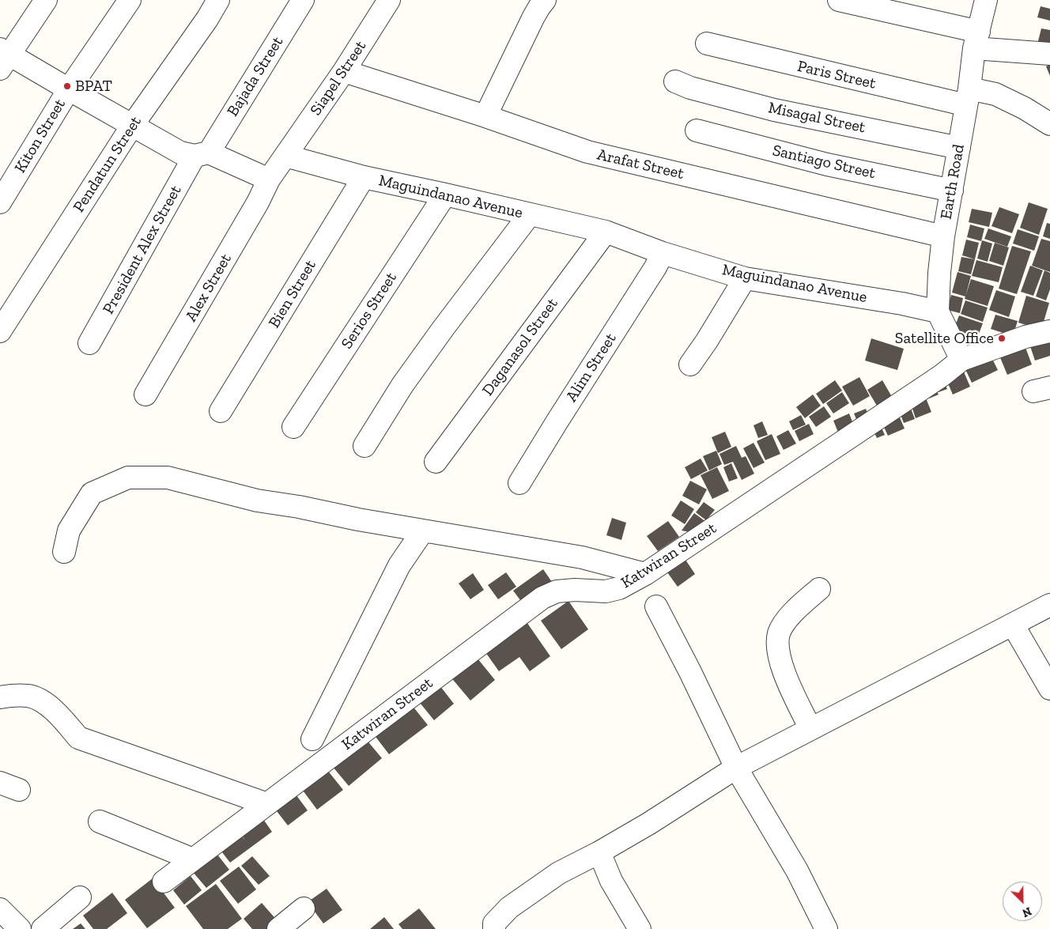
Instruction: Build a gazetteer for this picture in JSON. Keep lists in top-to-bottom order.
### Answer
{
  "streets": {
    "street": [
      "Paris Street",
      "Bajada Street",
      "Siapel Street",
      "Misagal Street",
      "Kiton Street",
      "Santiago Street",
      "Pendatun Street",
      "Arafat Street",
      "Earth Road",
      "Maguindanao Avenue",
      "President Alex Street",
      "Alex Street",
      "Bien Street",
      "Serios Street",
      "Daganasol Street",
      "Alim Street",
      "Katwiran Street"
    ]
  },
  "crossings": [
    ["Paris Street", "Earth Road"],
    ["Bajada Street", "President Alex Street"],
    ["Siapel Street", "Arafat Street"],
    ["Siapel Street", "Maguindanao Avenue"],
    ["Misagal Street", "Earth Road"],
    ["Santiago Street", "Earth Road"],
    ["Arafat Street", "Earth Road"],
    ["Earth Road", "Maguindanao Avenue"],
    ["Earth Road", "Katwiran Street"],
    ["Maguindanao Avenue", "Bien Street"],
    ["Maguindanao Avenue", "Serios Street"],
    ["Maguindanao Avenue", "Daganasol Street"],
    ["Maguindanao Avenue", "Alim Street"]
  ],
  "places": ["BPAT", "Satellite Office"],
  "north": "bottom right"
}
